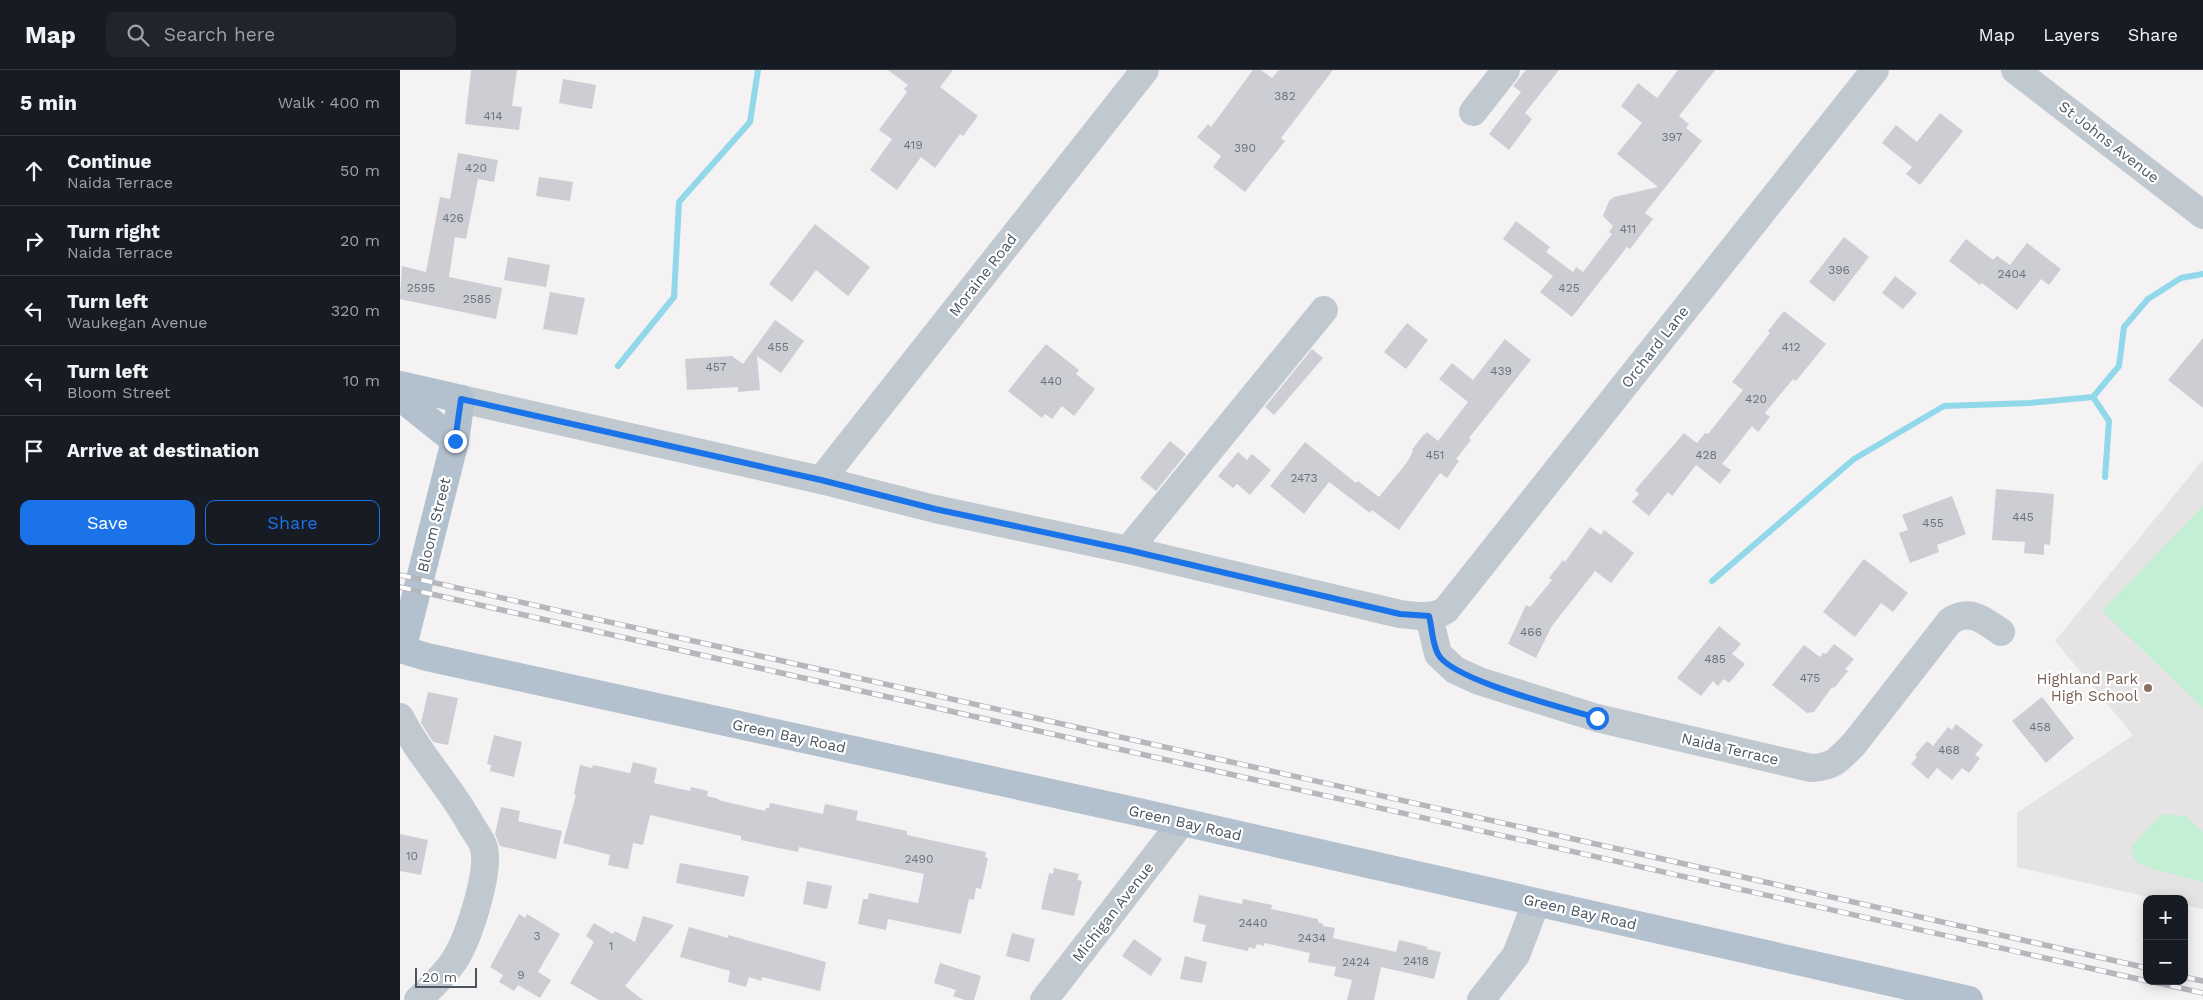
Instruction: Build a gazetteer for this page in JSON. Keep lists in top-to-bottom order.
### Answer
{
  "streets": {
    "main road": ["Bloom Street", "Green Bay Road"],
    "street": [
      "St Johns Avenue",
      "Moraine Road",
      "Orchard Lane",
      "Naida Terrace",
      "Michigan Avenue"
    ]
  },
  "crossings": [
    ["Orchard Lane", "Naida Terrace"],
    ["Bloom Street", "Green Bay Road"],
    ["Green Bay Road", "Michigan Avenue"]
  ],
  "places": ["Highland Park High School"],
  "house_numbers": [
    "382",
    "414",
    "397",
    "419",
    "390",
    "420",
    "426",
    "411",
    "396",
    "2404",
    "2595",
    "425",
    "2585",
    "455",
    "412",
    "457",
    "439",
    "440",
    "420",
    "451",
    "428",
    "2473",
    "445",
    "455",
    "466",
    "485",
    "475",
    "458",
    "468",
    "10",
    "2490",
    "2440",
    "3",
    "2434",
    "1",
    "2418",
    "2424",
    "9"
  ],
  "scale_bar": "20 m",
  "page": {
    "header": "Map",
    "search": "Search here",
    "nav": ["Map", "Layers", "Share"],
    "heading": ["5 min", "Walk · 400 m"],
    "list": [
      ["Continue", "Naida Terrace", "50 m"],
      ["Turn right", "Naida Terrace", "20 m"],
      ["Turn left", "Waukegan Avenue", "320 m"],
      ["Turn left", "Bloom Street", "10 m"],
      "Arrive at destination"
    ],
    "buttons": ["Save", "Share"],
    "map_buttons": ["+", "−"],
    "scale": "20 m"
  }
}
